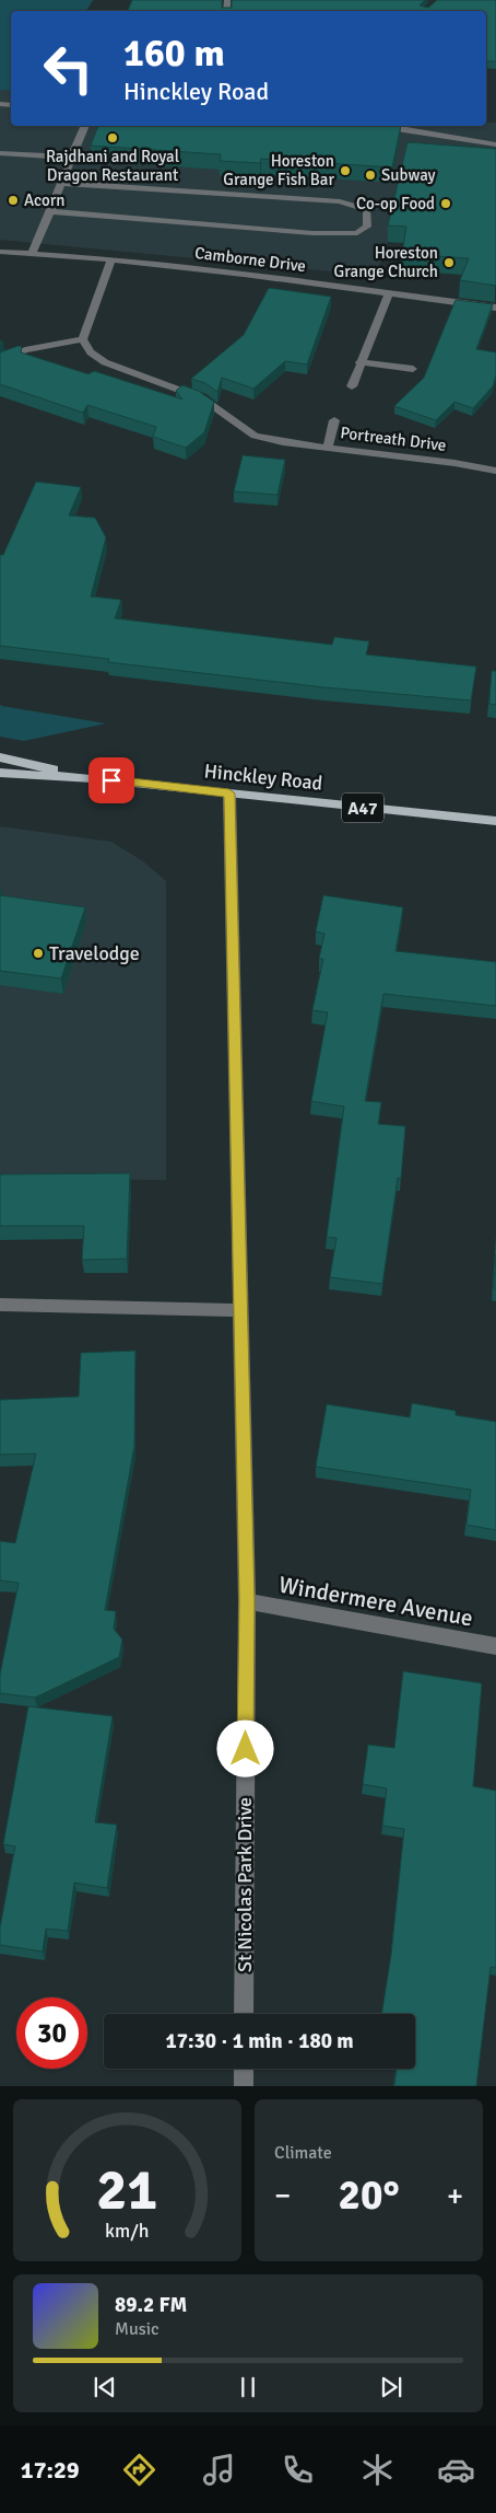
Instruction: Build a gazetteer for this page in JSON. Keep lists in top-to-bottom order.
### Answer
{
  "streets": {
    "main road": ["Hinckley Road", "A47"],
    "street": [
      "Camborne Drive",
      "Portreath Drive",
      "Windermere Avenue",
      "St Nicolas Park Drive"
    ]
  },
  "crossings": [
    ["Hinckley Road", "St Nicolas Park Drive"],
    ["Windermere Avenue", "St Nicolas Park Drive"]
  ],
  "places": [
    "Rajdhani and Royal Dragon Restaurant",
    "Horeston Grange Fish Bar",
    "Subway",
    "Acorn",
    "Co-op Food",
    "Horeston Grange Church",
    "Travelodge"
  ],
  "page": {
    "turn": ["160 m", "Hinckley Road"],
    "limit": "30",
    "trip": "17:30 · 1 min · 180 m",
    "tile": "Climate",
    "heat": ["−", "20°", "+"],
    "song": ["89.2 FM", "Music"],
    "tabs": "17:29",
    "gauge": ["21", "km/h"]
  }
}
